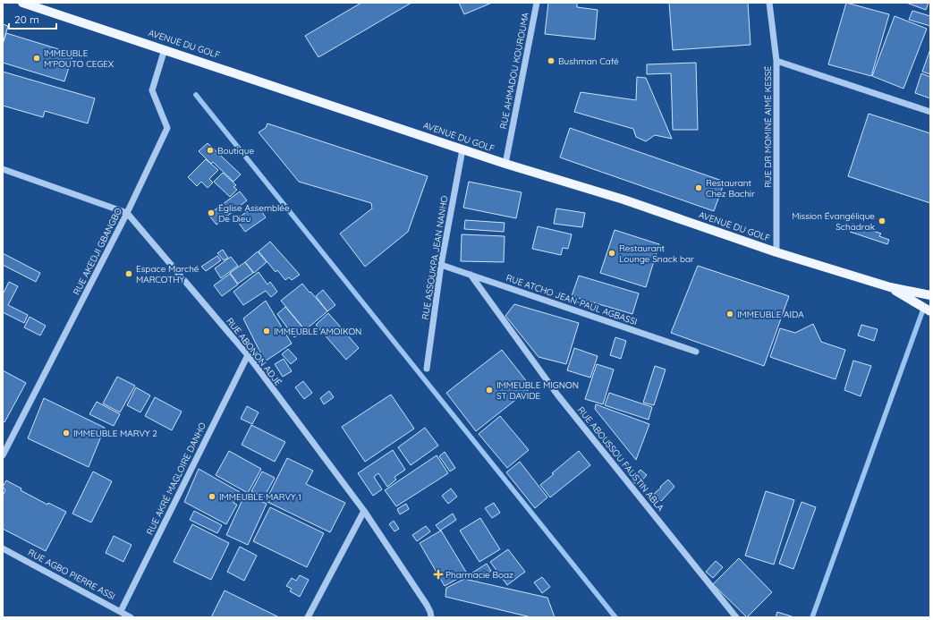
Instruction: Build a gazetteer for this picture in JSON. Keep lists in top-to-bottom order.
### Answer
{
  "streets": {
    "main road": ["AVENUE DU GOLF"],
    "street": [
      "RUE AHMADOU KOUROUMA",
      "RUE DR MOMINÉ AIMÉ KESSÉ",
      "RUE AKEDJI GBANGBO",
      "RUE ASSOUKPA JEAN NANHO",
      "RUE ATCHO JEAN-PAUL AGBASSI",
      "RUE ABONON ADJÉ",
      "RUE ABOUSSOU FAUSTIN ABLA",
      "RUE AKRÉ MAGLOIRE DANHO",
      "RUE AGBO PIERRE ASSI"
    ]
  },
  "crossings": [
    ["AVENUE DU GOLF", "RUE AHMADOU KOUROUMA"],
    ["AVENUE DU GOLF", "RUE DR MOMINÉ AIMÉ KESSÉ"],
    ["AVENUE DU GOLF", "RUE AKEDJI GBANGBO"],
    ["AVENUE DU GOLF", "RUE ASSOUKPA JEAN NANHO"],
    ["RUE AKEDJI GBANGBO", "RUE ABONON ADJÉ"],
    ["RUE ASSOUKPA JEAN NANHO", "RUE ATCHO JEAN-PAUL AGBASSI"],
    ["RUE ATCHO JEAN-PAUL AGBASSI", "RUE ABOUSSOU FAUSTIN ABLA"],
    ["RUE ABONON ADJÉ", "RUE AKRÉ MAGLOIRE DANHO"],
    ["RUE AKRÉ MAGLOIRE DANHO", "RUE AGBO PIERRE ASSI"]
  ],
  "places": {
    "other": [
      "IMMEUBLE M'POUTO CEGEX",
      "Bushman Café",
      "Boutique",
      "Restaurant Chez Bachir",
      "Église Assemblée De Dieu",
      "Mission Évangélique Schadrak",
      "Restaurant Lounge Snack bar",
      "Espace Marché MARCOTHY",
      "IMMEUBLE AIDA",
      "IMMEUBLE AMOIKON",
      "IMMEUBLE MIGNON ST DAVIDE",
      "IMMEUBLE MARVY 2",
      "IMMEUBLE MARVY 1"
    ],
    "health": ["Pharmacie Boaz"]
  },
  "scale_bar": "20 m"
}
